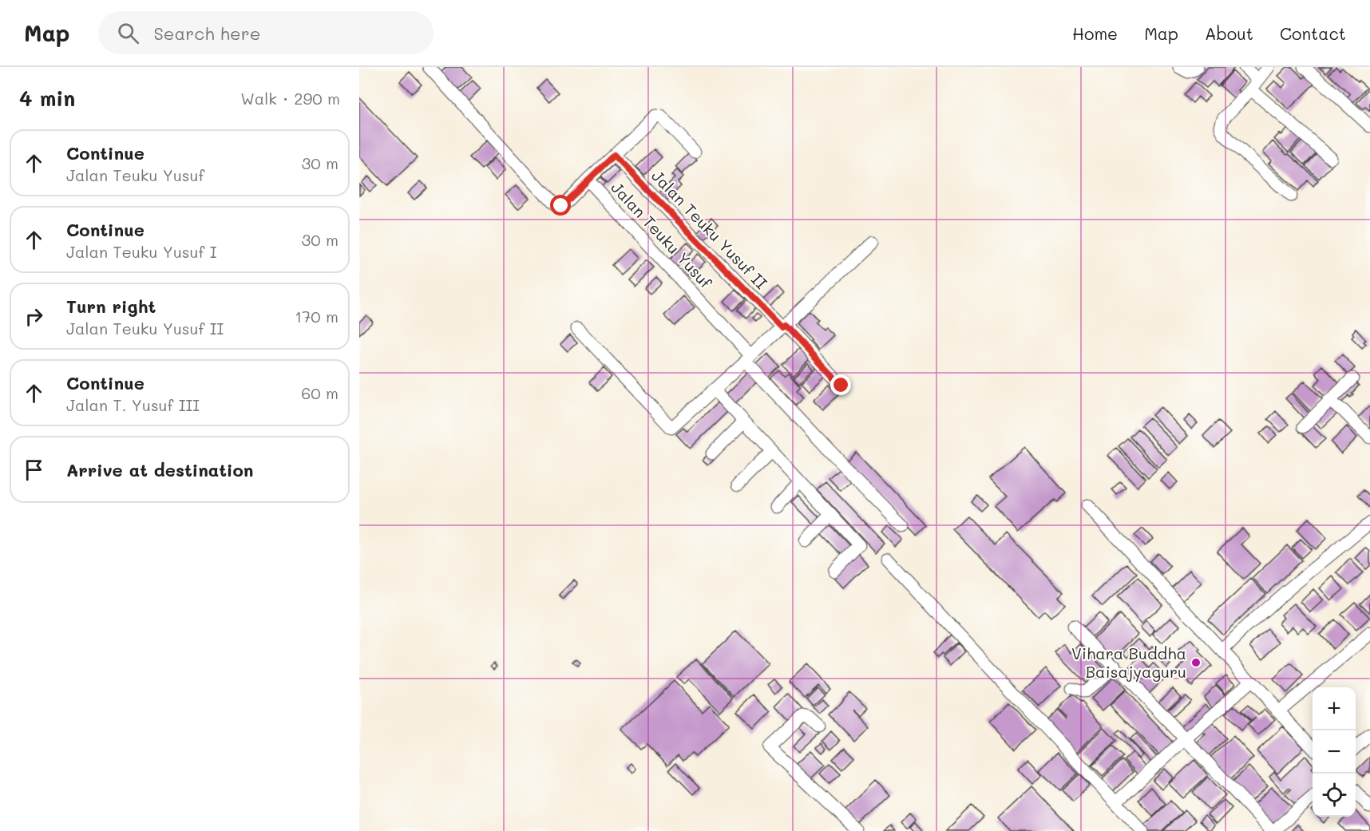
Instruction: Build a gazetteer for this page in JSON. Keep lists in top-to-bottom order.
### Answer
{
  "streets": {
    "street": ["Jalan Teuku Yusuf II", "Jalan Teuku Yusuf"]
  },
  "places": ["Vihara Buddha Baisajyaguru"],
  "page": {
    "header": "Map",
    "search": "Search here",
    "nav": [
      "Home",
      "Map",
      "About",
      "Contact"
    ],
    "heading": ["4 min", "Walk · 290 m"],
    "list": [
      ["Continue", "Jalan Teuku Yusuf", "30 m"],
      ["Continue", "Jalan Teuku Yusuf I", "30 m"],
      ["Turn right", "Jalan Teuku Yusuf II", "170 m"],
      ["Continue", "Jalan T. Yusuf III", "60 m"],
      "Arrive at destination"
    ],
    "map_buttons": ["+", "−"]
  }
}
